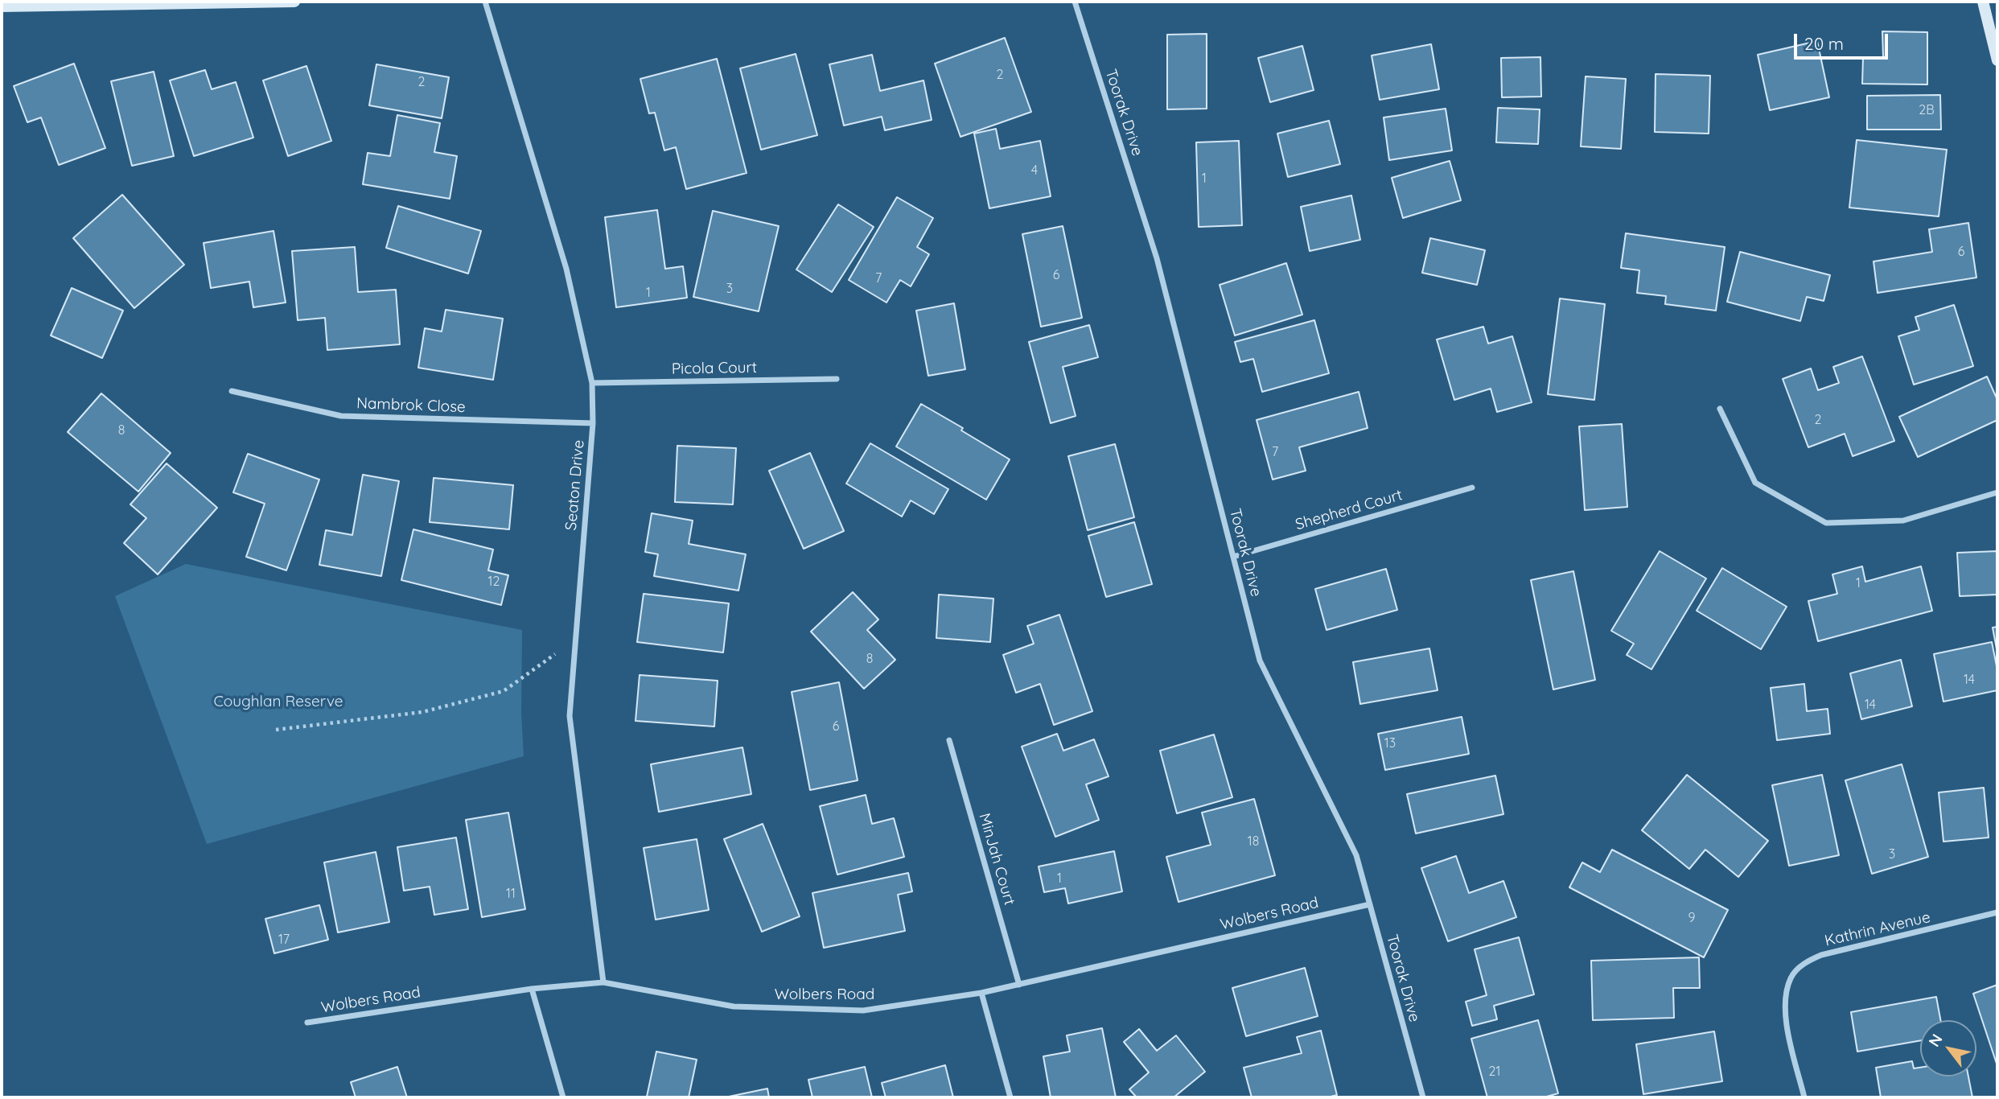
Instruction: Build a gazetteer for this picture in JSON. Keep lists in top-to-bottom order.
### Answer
{
  "streets": {
    "street": [
      "Toorak Drive",
      "Picola Court",
      "Nambrok Close",
      "Seaton Drive",
      "Shepherd Court",
      "MinJah Court",
      "Wolbers Road",
      "Kathrin Avenue"
    ]
  },
  "crossings": [
    ["Toorak Drive", "Shepherd Court"],
    ["Toorak Drive", "Wolbers Road"],
    ["Picola Court", "Seaton Drive"],
    ["Nambrok Close", "Seaton Drive"],
    ["Seaton Drive", "Wolbers Road"],
    ["MinJah Court", "Wolbers Road"]
  ],
  "parks": ["Coughlan Reserve"],
  "house_numbers": [
    "2",
    "2",
    "2B",
    "4",
    "1",
    "6",
    "6",
    "7",
    "3",
    "1",
    "2",
    "8",
    "7",
    "12",
    "1",
    "8",
    "14",
    "14",
    "6",
    "13",
    "18",
    "3",
    "1",
    "11",
    "9",
    "17",
    "21"
  ],
  "scale_bar": "20 m",
  "north": "top left"
}
